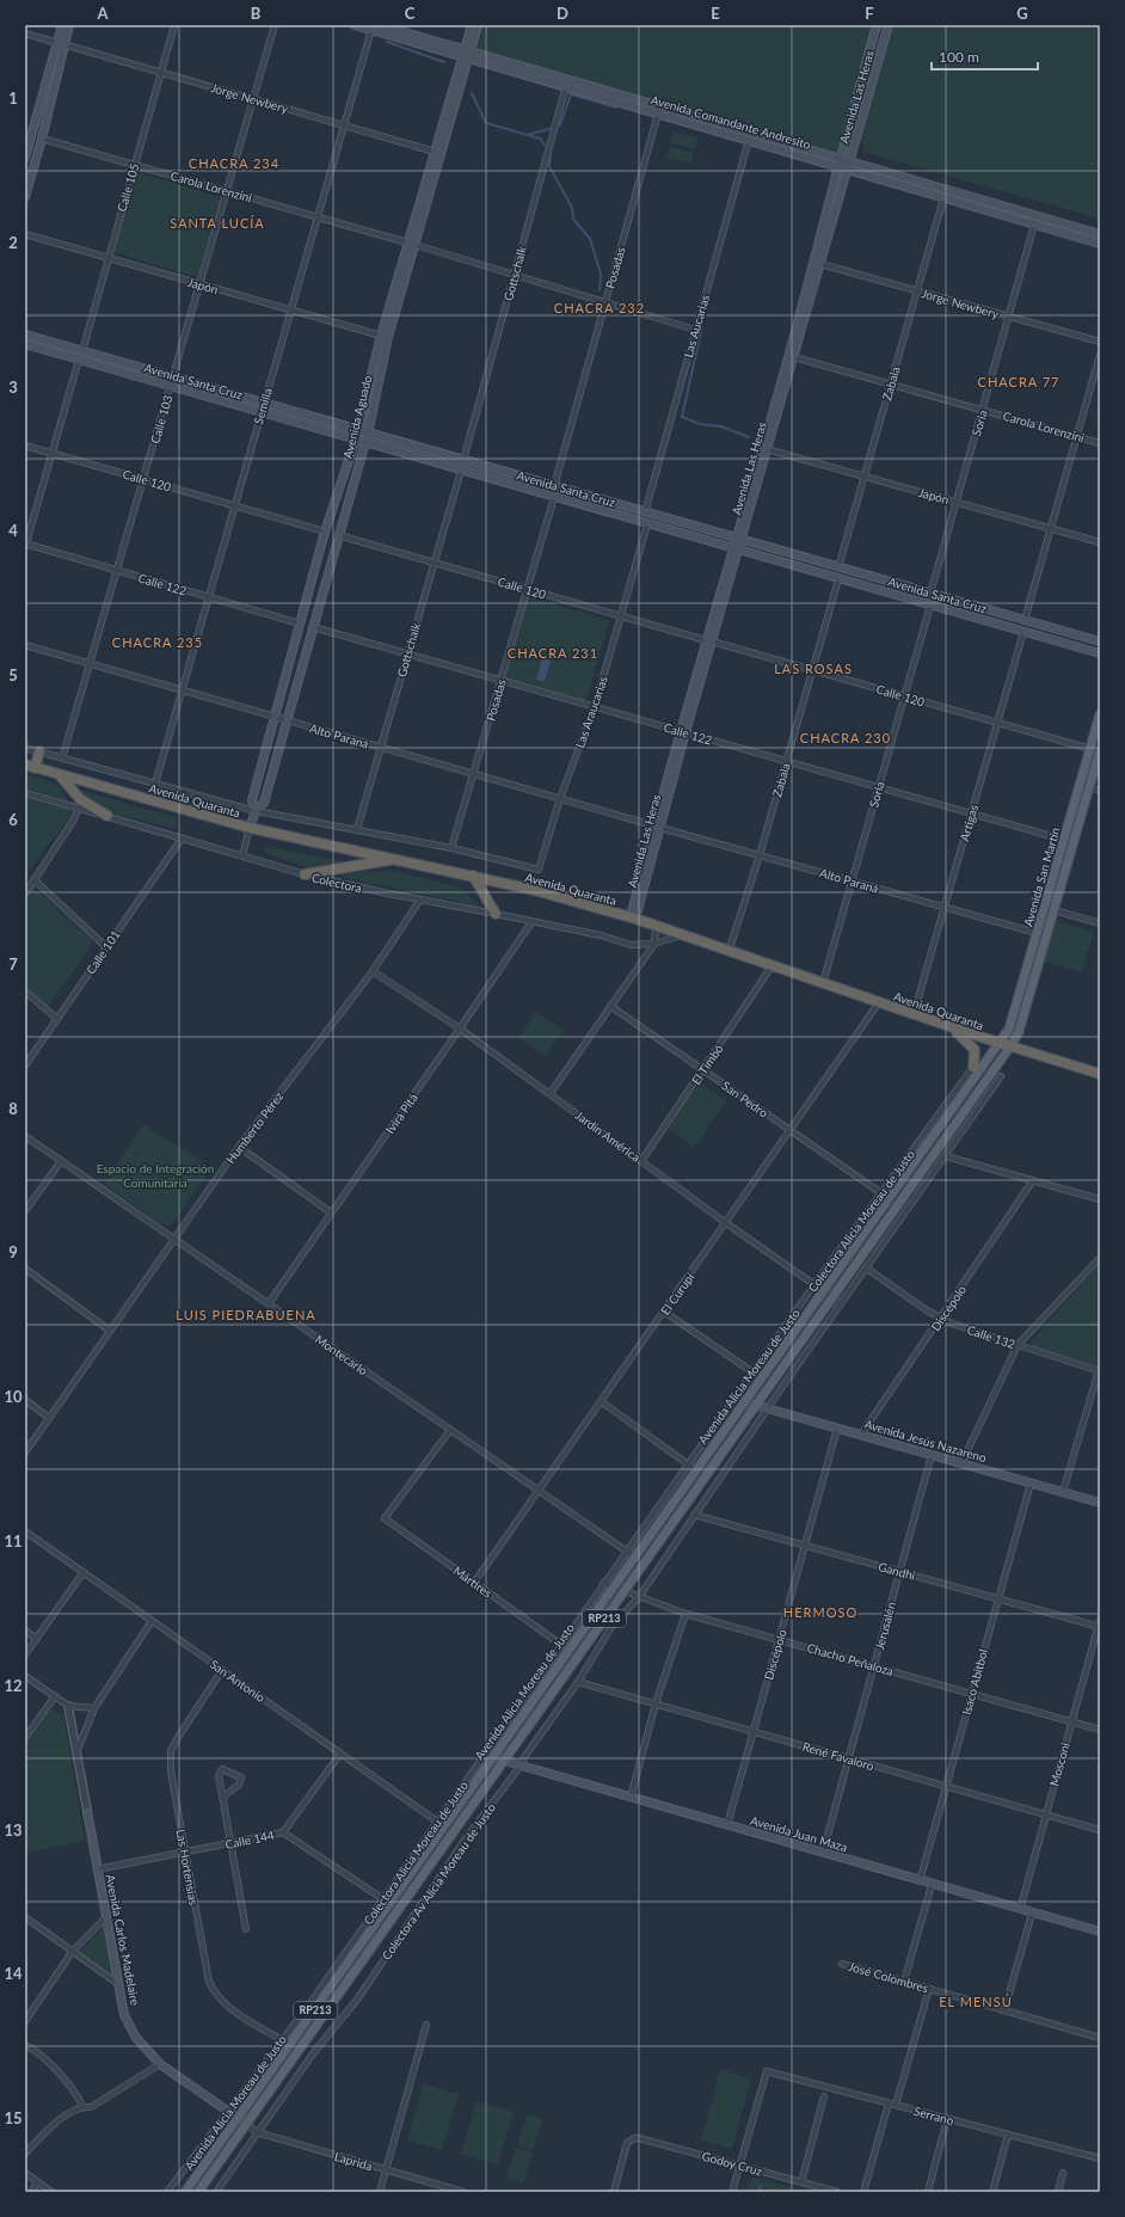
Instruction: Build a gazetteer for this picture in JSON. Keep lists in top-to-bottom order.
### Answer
{
  "streets": {
    "highway": ["Avenida Quaranta"],
    "main road": [
      "Avenida Las Heras",
      "Avenida Comandante Andresito",
      "Avenida Santa Cruz",
      "Avenida Aguado",
      "Avenida San Martín",
      "Avenida Alicia Moreau de Justo",
      "Avenida Jesús Nazareno",
      "RP213",
      "Avenida Juan Maza",
      "Avenida Carlos Madelaire"
    ],
    "street": [
      "Jorge Newbery",
      "Carola Lorenzini",
      "Calle 105",
      "Posadas",
      "Gottschalk",
      "Japón",
      "Las Aucarias",
      "Zabala",
      "Semilla",
      "Calle 103",
      "Soria",
      "Calle 120",
      "Calle 122",
      "Las Araucarias",
      "Alto Paraná",
      "Artigas",
      "Colectora",
      "Calle 101",
      "El Timbó",
      "San Pedro",
      "Ivirá Pitá",
      "Humberto Pérez",
      "Jardín América",
      "Colectora Alicia Moreau de Justo",
      "El Curupí",
      "Discépolo",
      "Calle 132",
      "Montecarlo",
      "Gandhi",
      "Mártires",
      "Jerusalén",
      "Chacho Peñaloza",
      "San Antonio",
      "Isaco Abitbol",
      "René Favaloro",
      "Mosconi",
      "Calle 144",
      "Las Hortensias",
      "Colectora Av Alicia Moreau de Justo",
      "José Colombres",
      "Serrano",
      "Laprida",
      "Godoy Cruz"
    ]
  },
  "crossings": [
    ["Avenida Las Heras", "Jorge Newbery"],
    ["Avenida Las Heras", "Avenida Comandante Andresito"],
    ["Avenida Las Heras", "Carola Lorenzini"],
    ["Avenida Las Heras", "Japón"],
    ["Avenida Las Heras", "Avenida Santa Cruz"],
    ["Avenida Las Heras", "Calle 120"],
    ["Avenida Las Heras", "Calle 122"],
    ["Avenida Las Heras", "Alto Paraná"],
    ["Avenida Las Heras", "Avenida Quaranta"],
    ["Jorge Newbery", "Calle 105"],
    ["Jorge Newbery", "Zabala"],
    ["Jorge Newbery", "Semilla"],
    ["Jorge Newbery", "Avenida Aguado"],
    ["Jorge Newbery", "Calle 103"],
    ["Jorge Newbery", "Soria"],
    ["Avenida Comandante Andresito", "Posadas"],
    ["Avenida Comandante Andresito", "Gottschalk"],
    ["Avenida Comandante Andresito", "Las Aucarias"],
    ["Avenida Comandante Andresito", "Zabala"],
    ["Avenida Comandante Andresito", "Semilla"],
    ["Avenida Comandante Andresito", "Avenida Aguado"],
    ["Avenida Comandante Andresito", "Soria"],
    ["Carola Lorenzini", "Calle 105"],
    ["Carola Lorenzini", "Zabala"],
    ["Carola Lorenzini", "Semilla"],
    ["Carola Lorenzini", "Avenida Aguado"],
    ["Carola Lorenzini", "Calle 103"],
    ["Carola Lorenzini", "Soria"],
    ["Calle 105", "Japón"],
    ["Calle 105", "Avenida Santa Cruz"],
    ["Posadas", "Avenida Santa Cruz"],
    ["Posadas", "Calle 120"],
    ["Posadas", "Calle 122"],
    ["Posadas", "Las Araucarias"],
    ["Posadas", "Alto Paraná"],
    ["Gottschalk", "Avenida Santa Cruz"],
    ["Gottschalk", "Calle 120"],
    ["Gottschalk", "Calle 122"],
    ["Gottschalk", "Alto Paraná"],
    ["Japón", "Zabala"],
    ["Japón", "Semilla"],
    ["Japón", "Avenida Aguado"],
    ["Japón", "Calle 103"],
    ["Japón", "Soria"],
    ["Las Aucarias", "Avenida Santa Cruz"],
    ["Avenida Santa Cruz", "Zabala"],
    ["Avenida Santa Cruz", "Semilla"],
    ["Avenida Santa Cruz", "Avenida Aguado"],
    ["Avenida Santa Cruz", "Calle 103"],
    ["Avenida Santa Cruz", "Soria"],
    ["Avenida Santa Cruz", "Las Araucarias"],
    ["Avenida Santa Cruz", "Artigas"],
    ["Zabala", "Calle 120"],
    ["Zabala", "Calle 122"],
    ["Zabala", "Alto Paraná"],
    ["Zabala", "Avenida Quaranta"],
    ["Semilla", "Calle 120"],
    ["Semilla", "Calle 122"],
    ["Semilla", "Alto Paraná"],
    ["Avenida Aguado", "Calle 120"],
    ["Avenida Aguado", "Calle 122"],
    ["Avenida Aguado", "Alto Paraná"],
    ["Avenida Aguado", "Avenida Quaranta"],
    ["Calle 103", "Calle 120"],
    ["Calle 103", "Calle 122"],
    ["Calle 103", "Alto Paraná"],
    ["Soria", "Calle 120"],
    ["Soria", "Calle 122"],
    ["Soria", "Alto Paraná"],
    ["Soria", "Avenida Quaranta"],
    ["Calle 120", "Las Araucarias"],
    ["Calle 120", "Artigas"],
    ["Calle 120", "Avenida San Martín"],
    ["Calle 122", "Las Araucarias"],
    ["Calle 122", "Artigas"],
    ["Calle 122", "Avenida San Martín"],
    ["Las Araucarias", "Alto Paraná"],
    ["Alto Paraná", "Artigas"],
    ["Alto Paraná", "Avenida San Martín"],
    ["Avenida Quaranta", "Artigas"],
    ["Avenida Quaranta", "Avenida San Martín"],
    ["Avenida Quaranta", "El Timbó"],
    ["Avenida Quaranta", "El Curupí"],
    ["Avenida Quaranta", "Avenida Alicia Moreau de Justo"],
    ["Avenida San Martín", "Avenida Alicia Moreau de Justo"],
    ["Colectora", "Calle 101"],
    ["Colectora", "Ivirá Pitá"],
    ["Colectora", "Humberto Pérez"],
    ["El Timbó", "San Pedro"],
    ["El Timbó", "Jardín América"],
    ["San Pedro", "Colectora Alicia Moreau de Justo"],
    ["San Pedro", "El Curupí"],
    ["Ivirá Pitá", "Jardín América"],
    ["Ivirá Pitá", "Montecarlo"],
    ["Humberto Pérez", "Jardín América"],
    ["Humberto Pérez", "Montecarlo"],
    ["Jardín América", "Colectora Alicia Moreau de Justo"],
    ["Jardín América", "El Curupí"],
    ["Jardín América", "Avenida Alicia Moreau de Justo"],
    ["Colectora Alicia Moreau de Justo", "Montecarlo"],
    ["Colectora Alicia Moreau de Justo", "Avenida Jesús Nazareno"],
    ["Colectora Alicia Moreau de Justo", "Mártires"],
    ["Colectora Alicia Moreau de Justo", "Chacho Peñaloza"],
    ["Colectora Alicia Moreau de Justo", "San Antonio"],
    ["Colectora Alicia Moreau de Justo", "Calle 144"],
    ["Colectora Alicia Moreau de Justo", "Las Hortensias"],
    ["Colectora Alicia Moreau de Justo", "Avenida Carlos Madelaire"],
    ["El Curupí", "Montecarlo"],
    ["El Curupí", "Mártires"],
    ["Discépolo", "Calle 132"],
    ["Discépolo", "Avenida Jesús Nazareno"],
    ["Discépolo", "Gandhi"],
    ["Discépolo", "Chacho Peñaloza"],
    ["Discépolo", "René Favaloro"],
    ["Discépolo", "Avenida Juan Maza"],
    ["Montecarlo", "Avenida Alicia Moreau de Justo"],
    ["Montecarlo", "Mártires"],
    ["Avenida Alicia Moreau de Justo", "Avenida Jesús Nazareno"],
    ["Avenida Alicia Moreau de Justo", "Chacho Peñaloza"],
    ["Avenida Alicia Moreau de Justo", "San Antonio"],
    ["Avenida Alicia Moreau de Justo", "Avenida Juan Maza"],
    ["Avenida Alicia Moreau de Justo", "Avenida Carlos Madelaire"],
    ["Avenida Alicia Moreau de Justo", "Laprida"],
    ["Avenida Jesús Nazareno", "Jerusalén"],
    ["Avenida Jesús Nazareno", "Isaco Abitbol"],
    ["Gandhi", "Jerusalén"],
    ["Gandhi", "Isaco Abitbol"],
    ["Gandhi", "Mosconi"],
    ["Jerusalén", "Chacho Peñaloza"],
    ["Jerusalén", "René Favaloro"],
    ["Jerusalén", "Avenida Juan Maza"],
    ["Chacho Peñaloza", "Isaco Abitbol"],
    ["Chacho Peñaloza", "Mosconi"],
    ["San Antonio", "Las Hortensias"],
    ["Isaco Abitbol", "René Favaloro"],
    ["Isaco Abitbol", "Avenida Juan Maza"],
    ["René Favaloro", "Mosconi"],
    ["Mosconi", "Avenida Juan Maza"],
    ["Avenida Juan Maza", "Colectora Av Alicia Moreau de Justo"],
    ["Calle 144", "Las Hortensias"],
    ["Calle 144", "Avenida Carlos Madelaire"],
    ["Colectora Av Alicia Moreau de Justo", "Laprida"],
    ["Avenida Carlos Madelaire", "Laprida"],
    ["Serrano", "Godoy Cruz"]
  ],
  "districts": [
    "CHACRA 234",
    "SANTA LUCÍA",
    "CHACRA 232",
    "CHACRA 77",
    "CHACRA 235",
    "CHACRA 231",
    "LAS ROSAS",
    "CHACRA 230",
    "LUIS PIEDRABUENA",
    "HERMOSO",
    "EL MENSÚ"
  ],
  "parks": ["Espacio de Integración Comunitaria"],
  "scale_bar": "100 m",
  "grid": {
    "columns": [
      "A",
      "B",
      "C",
      "D",
      "E",
      "F",
      "G"
    ],
    "rows": [
      "1",
      "2",
      "3",
      "4",
      "5",
      "6",
      "7",
      "8",
      "9",
      "10",
      "11",
      "12",
      "13",
      "14",
      "15"
    ]
  }
}
